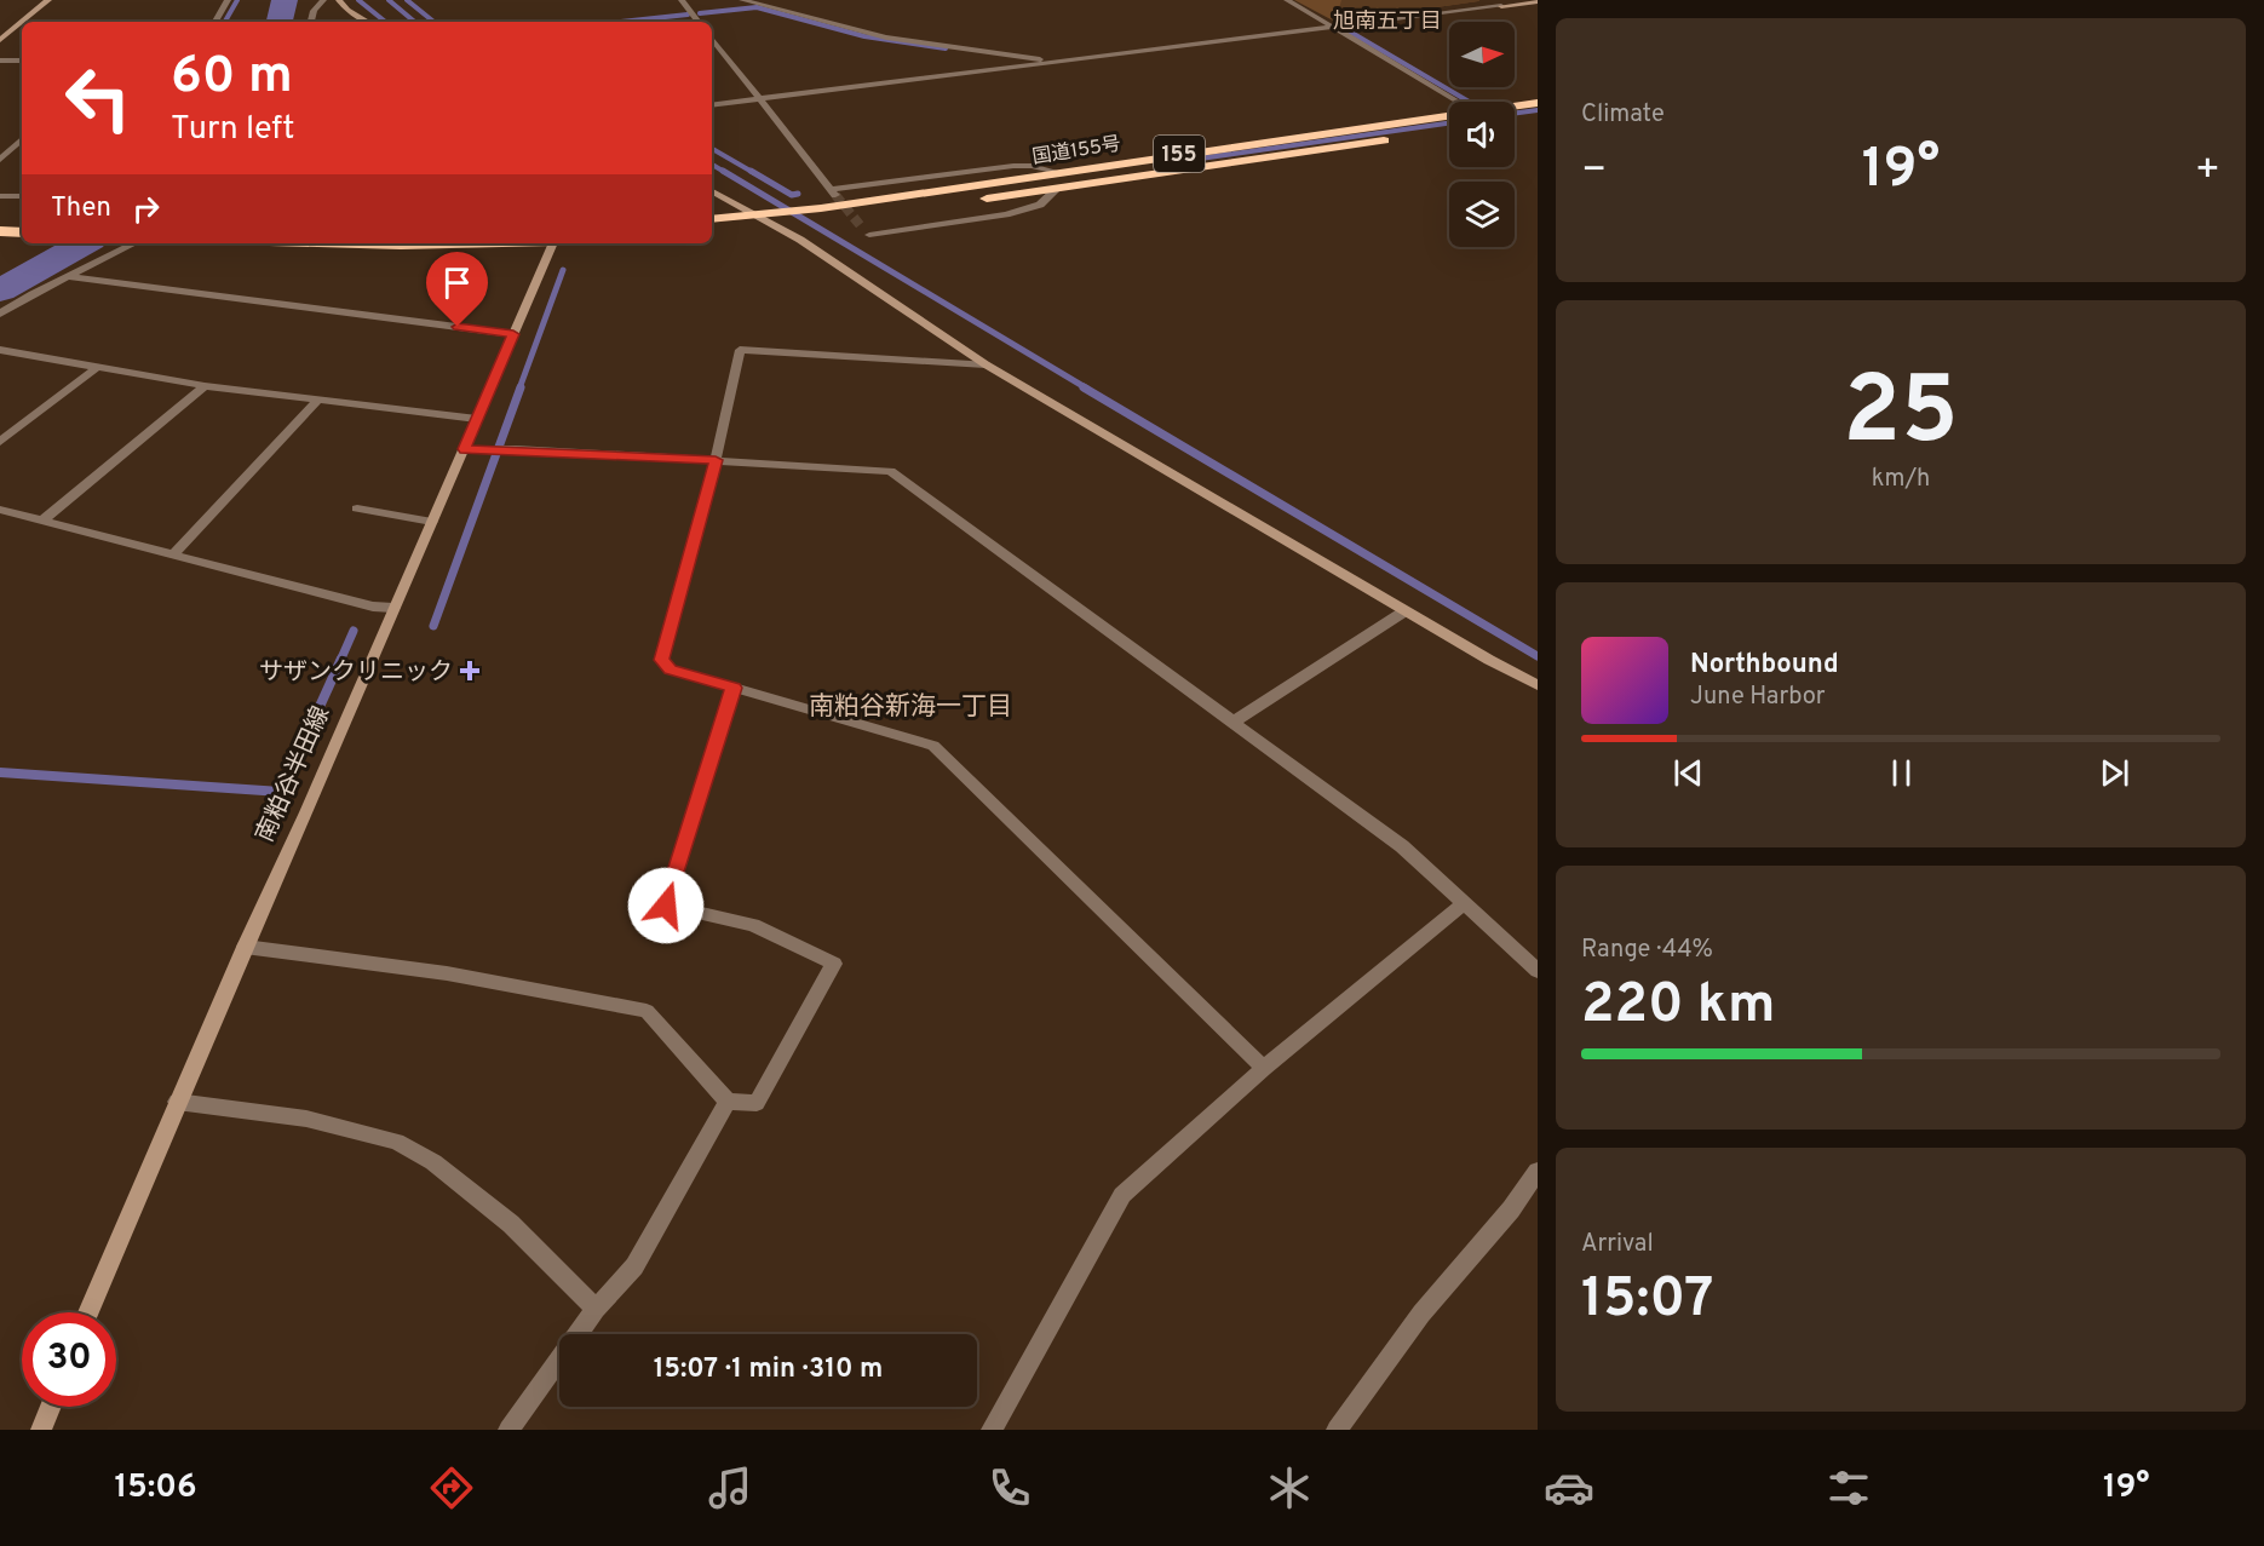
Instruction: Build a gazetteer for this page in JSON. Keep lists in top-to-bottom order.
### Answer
{
  "streets": {
    "highway": ["国道155号", "155"],
    "main road": ["南粕谷半田線"]
  },
  "districts": ["旭南五丁目", "南粕谷新海一丁目"],
  "places": {
    "health": ["サザンクリニック"]
  },
  "north": "right",
  "page": {
    "tile": [
      "Climate",
      ["25", "km/h"],
      ["Range · 44%", "220 km"],
      ["Arrival", "15:07"]
    ],
    "turn": ["60 m", "Turn left"],
    "heat": ["−", "19°", "+"],
    "then": "Then",
    "song": ["Northbound", "June Harbor"],
    "limit": "30",
    "trip": "15:07 · 1 min · 310 m",
    "tabs": ["15:06", "19°"]
  }
}
